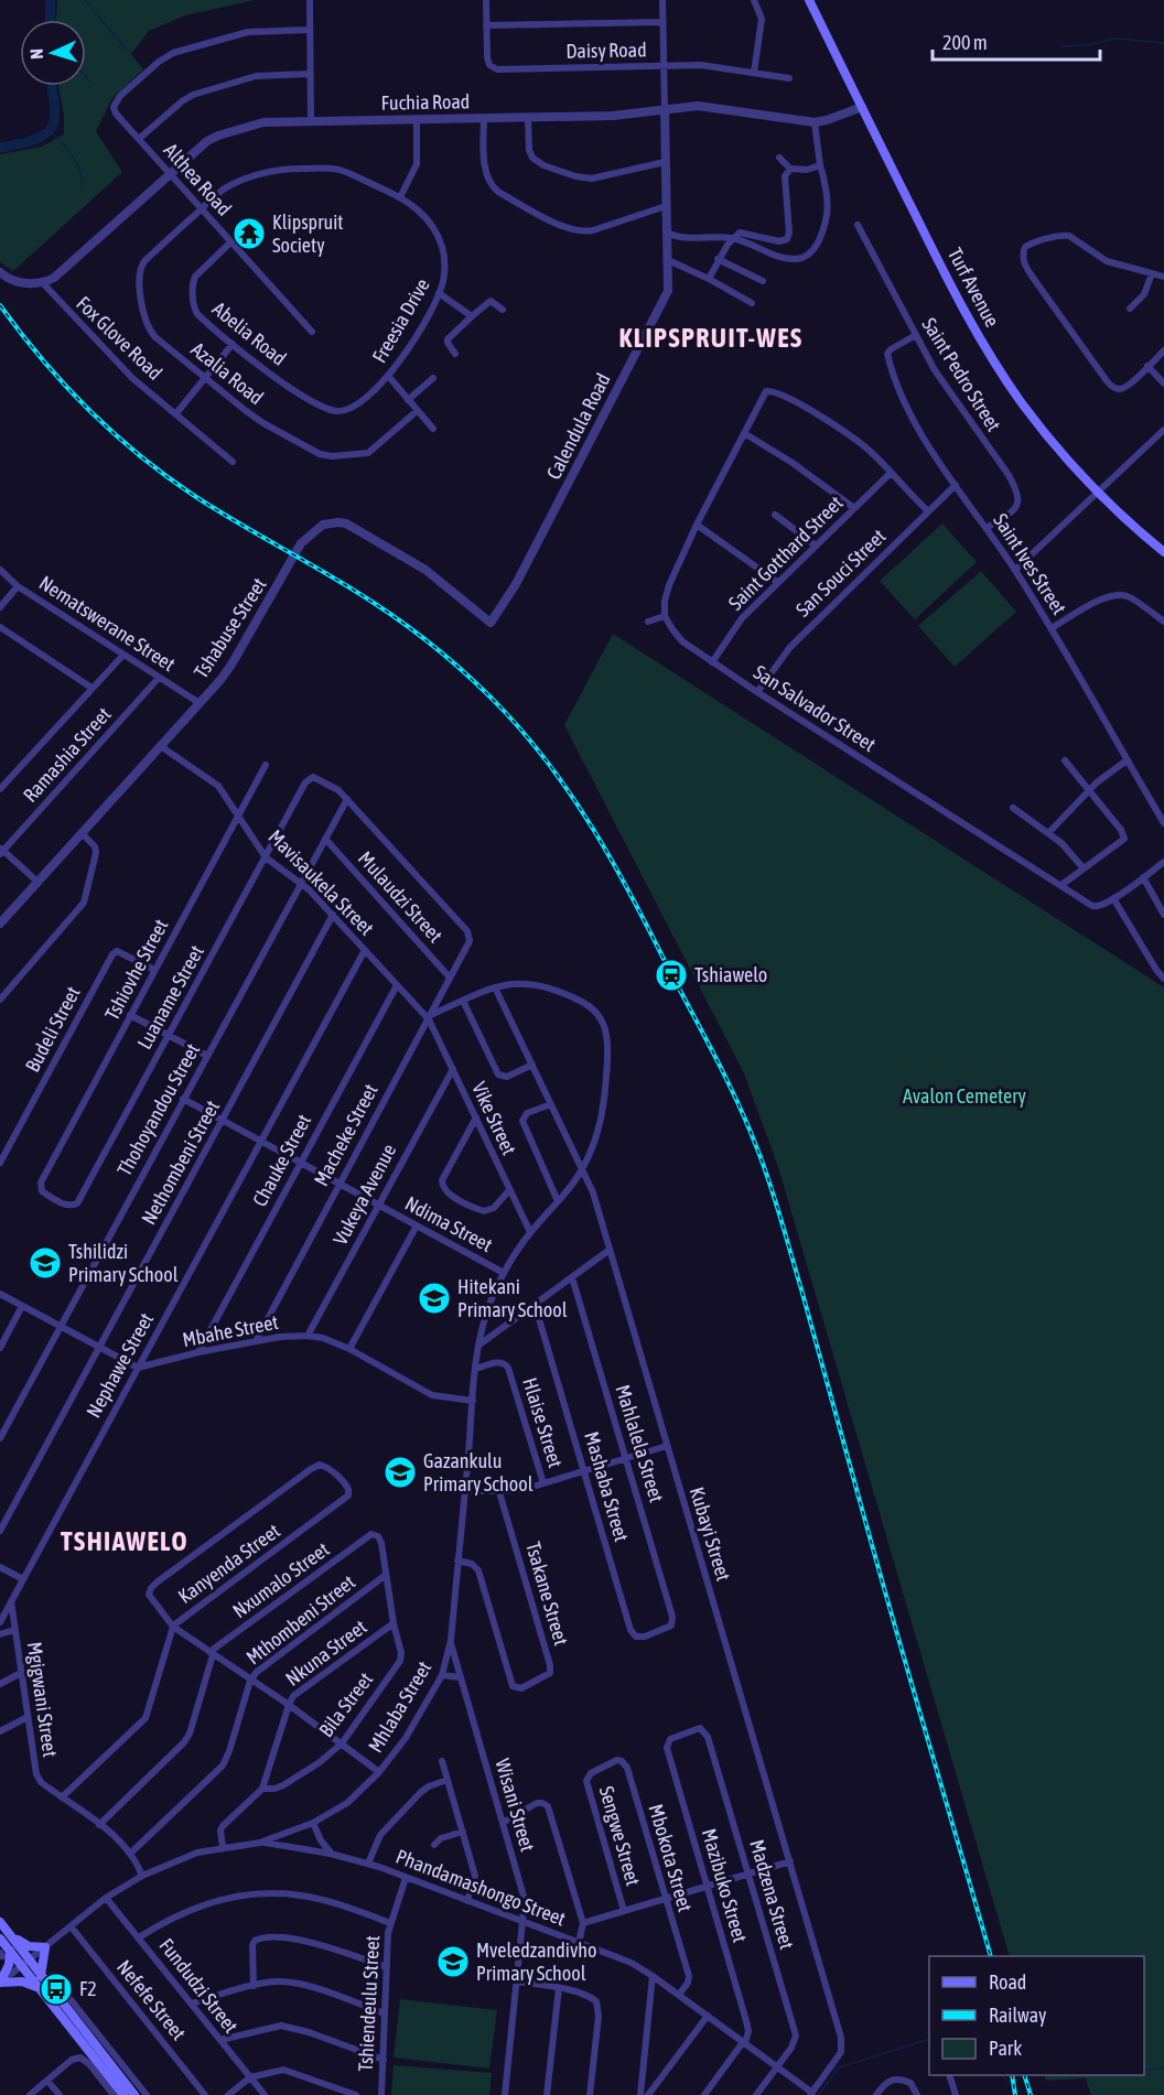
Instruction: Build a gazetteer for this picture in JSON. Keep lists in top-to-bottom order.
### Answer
{
  "streets": {
    "main road": ["Turf Avenue"],
    "street": [
      "Daisy Road",
      "Fuchia Road",
      "Althea Road",
      "Freesia Drive",
      "Abelia Road",
      "Fox Glove Road",
      "Azalia Road",
      "Saint Pedro Street",
      "Calendula Road",
      "Saint Gotthard Street",
      "Saint Ives Street",
      "San Souci Street",
      "Nematswerane Street",
      "Tshabuse Street",
      "San Salvador Street",
      "Ramashia Street",
      "Mavisaukela Street",
      "Mulaudzi Street",
      "Tshiovhe Street",
      "Luaname Street",
      "Budeli Street",
      "Thohoyandou Street",
      "Vike Street",
      "Macheke Street",
      "Chauke Street",
      "Nethombeni Street",
      "Vukeya Avenue",
      "Ndima Street",
      "Mbahe Street",
      "Nephawe Street",
      "Hlaise Street",
      "Mahlalela Street",
      "Mashaba Street",
      "Kubayi Street",
      "Kanyenda Street",
      "Nxumalo Street",
      "Tsakane Street",
      "Mthombeni Street",
      "Nkuna Street",
      "Mgigwani Street",
      "Bila Street",
      "Mhlaba Street",
      "Wisani Street",
      "Sengwe Street",
      "Mbokota Street",
      "Mazibuko Street",
      "Phandamashongo Street",
      "Madzena Street",
      "Fundudzi Street",
      "Nefefe Street",
      "Tshiendeulu Street"
    ]
  },
  "crossings": [
    ["Daisy Road", "Calendula Road"],
    ["Fuchia Road", "Althea Road"],
    ["Fuchia Road", "Turf Avenue"],
    ["Fuchia Road", "Fox Glove Road"],
    ["Fuchia Road", "Calendula Road"],
    ["Althea Road", "Freesia Drive"],
    ["Althea Road", "Abelia Road"],
    ["Althea Road", "Azalia Road"],
    ["Freesia Drive", "Abelia Road"],
    ["Freesia Drive", "Azalia Road"],
    ["Saint Pedro Street", "Saint Ives Street"],
    ["Calendula Road", "Tshabuse Street"],
    ["Saint Gotthard Street", "San Salvador Street"],
    ["Saint Ives Street", "San Souci Street"],
    ["San Souci Street", "San Salvador Street"],
    ["Nematswerane Street", "Tshabuse Street"],
    ["Nematswerane Street", "Ramashia Street"],
    ["Tshabuse Street", "Mavisaukela Street"],
    ["Mavisaukela Street", "Tshiovhe Street"],
    ["Mavisaukela Street", "Luaname Street"],
    ["Mavisaukela Street", "Thohoyandou Street"],
    ["Mavisaukela Street", "Vike Street"],
    ["Mavisaukela Street", "Macheke Street"],
    ["Mavisaukela Street", "Chauke Street"],
    ["Mavisaukela Street", "Nethombeni Street"],
    ["Mavisaukela Street", "Nephawe Street"],
    ["Mavisaukela Street", "Mhlaba Street"],
    ["Mulaudzi Street", "Thohoyandou Street"],
    ["Mulaudzi Street", "Macheke Street"],
    ["Tshiovhe Street", "Luaname Street"],
    ["Tshiovhe Street", "Budeli Street"],
    ["Luaname Street", "Thohoyandou Street"],
    ["Luaname Street", "Macheke Street"],
    ["Thohoyandou Street", "Macheke Street"],
    ["Thohoyandou Street", "Ndima Street"],
    ["Vike Street", "Macheke Street"],
    ["Vike Street", "Vukeya Avenue"],
    ["Vike Street", "Mhlaba Street"],
    ["Macheke Street", "Ndima Street"],
    ["Macheke Street", "Mbahe Street"],
    ["Macheke Street", "Mhlaba Street"],
    ["Chauke Street", "Ndima Street"],
    ["Chauke Street", "Mbahe Street"],
    ["Nethombeni Street", "Ndima Street"],
    ["Vukeya Avenue", "Ndima Street"],
    ["Vukeya Avenue", "Mbahe Street"],
    ["Ndima Street", "Nephawe Street"],
    ["Ndima Street", "Mhlaba Street"],
    ["Mbahe Street", "Nephawe Street"],
    ["Mbahe Street", "Mhlaba Street"],
    ["Nephawe Street", "Mgigwani Street"],
    ["Hlaise Street", "Mhlaba Street"],
    ["Mahlalela Street", "Mashaba Street"],
    ["Kubayi Street", "Mhlaba Street"],
    ["Kubayi Street", "Phandamashongo Street"],
    ["Kanyenda Street", "Mgigwani Street"],
    ["Nxumalo Street", "Bila Street"],
    ["Tsakane Street", "Mhlaba Street"],
    ["Mthombeni Street", "Mgigwani Street"],
    ["Mthombeni Street", "Bila Street"],
    ["Nkuna Street", "Bila Street"],
    ["Mgigwani Street", "Mhlaba Street"],
    ["Bila Street", "Mhlaba Street"],
    ["Mhlaba Street", "Wisani Street"],
    ["Mhlaba Street", "Phandamashongo Street"],
    ["Mhlaba Street", "Fundudzi Street"],
    ["Mhlaba Street", "Nefefe Street"],
    ["Wisani Street", "Phandamashongo Street"],
    ["Sengwe Street", "Mbokota Street"],
    ["Mbokota Street", "Phandamashongo Street"],
    ["Mazibuko Street", "Phandamashongo Street"],
    ["Mazibuko Street", "Madzena Street"],
    ["Phandamashongo Street", "Madzena Street"],
    ["Phandamashongo Street", "Tshiendeulu Street"]
  ],
  "districts": ["KLIPSPRUIT-WES", "TSHIAWELO"],
  "parks": ["Avalon Cemetery"],
  "places": {
    "temple": ["Klipspruit Society"],
    "station": ["Tshiawelo"],
    "school or university": [
      "Tshilidzi Primary School",
      "Hitekani Primary School",
      "Gazankulu Primary School",
      "Mveledzandivho Primary School"
    ],
    "bus stop": ["F2"]
  },
  "legend": ["Road", "Railway", "Park"],
  "scale_bar": "200 m",
  "north": "left"
}
